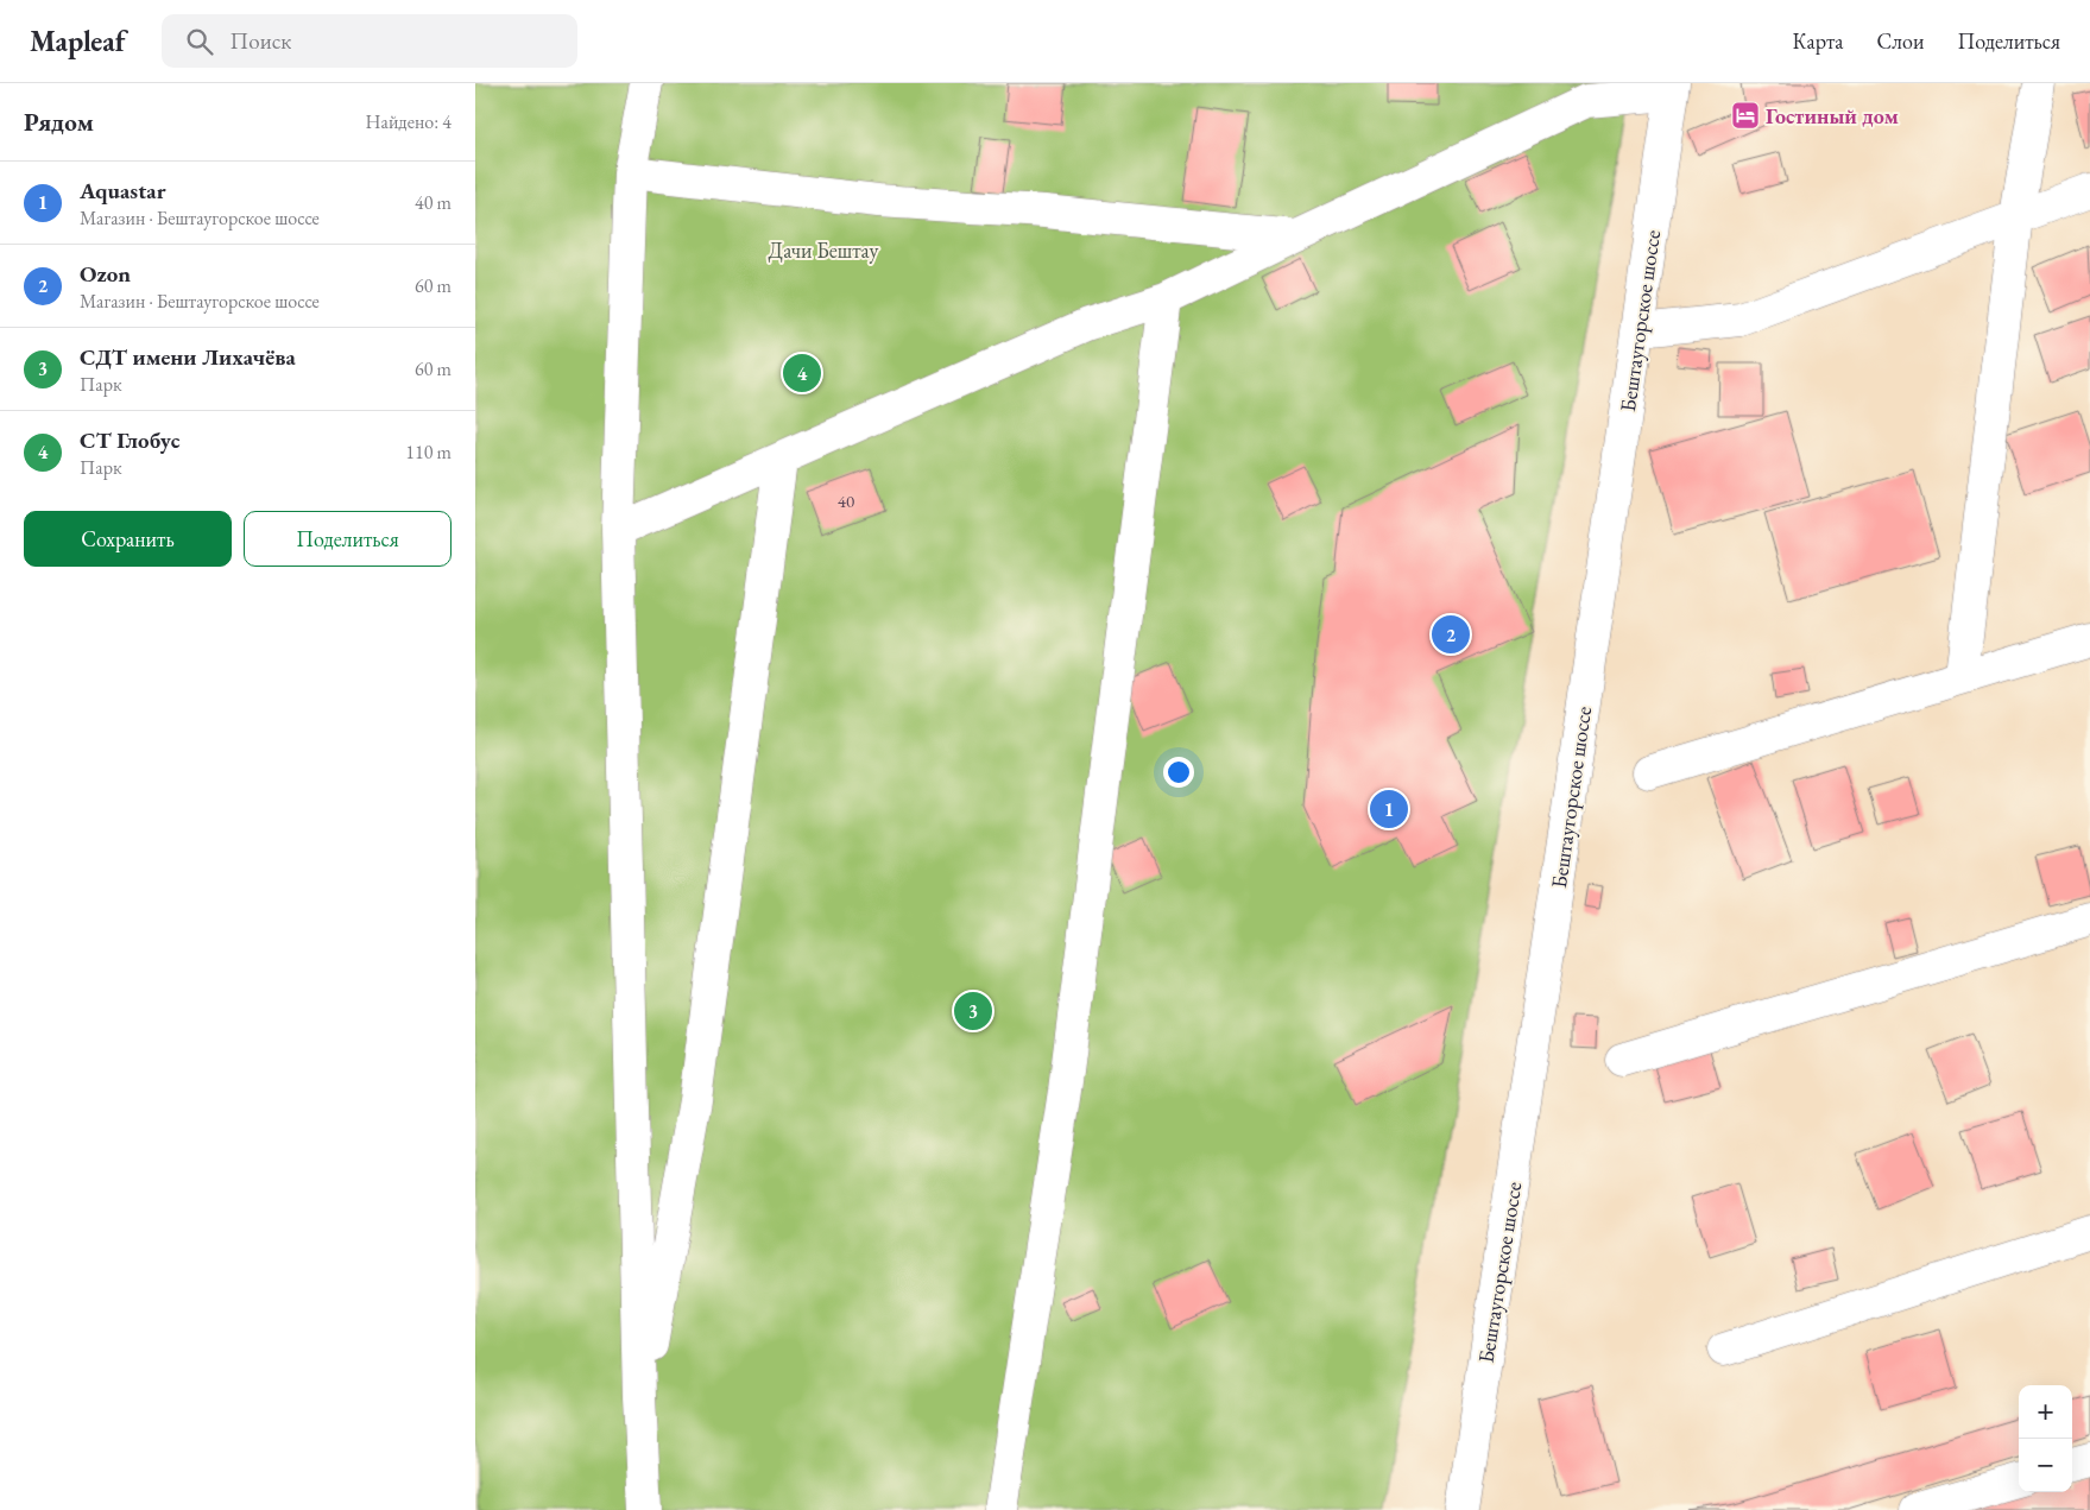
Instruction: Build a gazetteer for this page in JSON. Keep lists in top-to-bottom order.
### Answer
{
  "streets": {
    "main road": ["Бештаугорское шоссе"]
  },
  "parks": ["Дачи Бештау"],
  "places": {
    "hotel": ["Гостиный дом"]
  },
  "house_numbers": ["40"],
  "page": {
    "header": "Mapleaf",
    "search": "Поиск",
    "nav": ["Карта", "Слои", "Поделиться"],
    "heading": ["Рядом", "Найдено: 4"],
    "list": [
      {
        "mark": "1",
        "name": "Aquastar",
        "note": "Магазин · Бештаугорское шоссе",
        "value": "40 m"
      },
      {
        "mark": "2",
        "name": "Ozon",
        "note": "Магазин · Бештаугорское шоссе",
        "value": "60 m"
      },
      {
        "mark": "3",
        "name": "СДТ имени Лихачёва",
        "note": "Парк",
        "value": "60 m"
      },
      {
        "mark": "4",
        "name": "СТ Глобус",
        "note": "Парк",
        "value": "110 m"
      }
    ],
    "pins": [
      "4",
      "2",
      "1",
      "3"
    ],
    "buttons": ["Сохранить", "Поделиться"],
    "map_buttons": ["+", "−"]
  }
}
